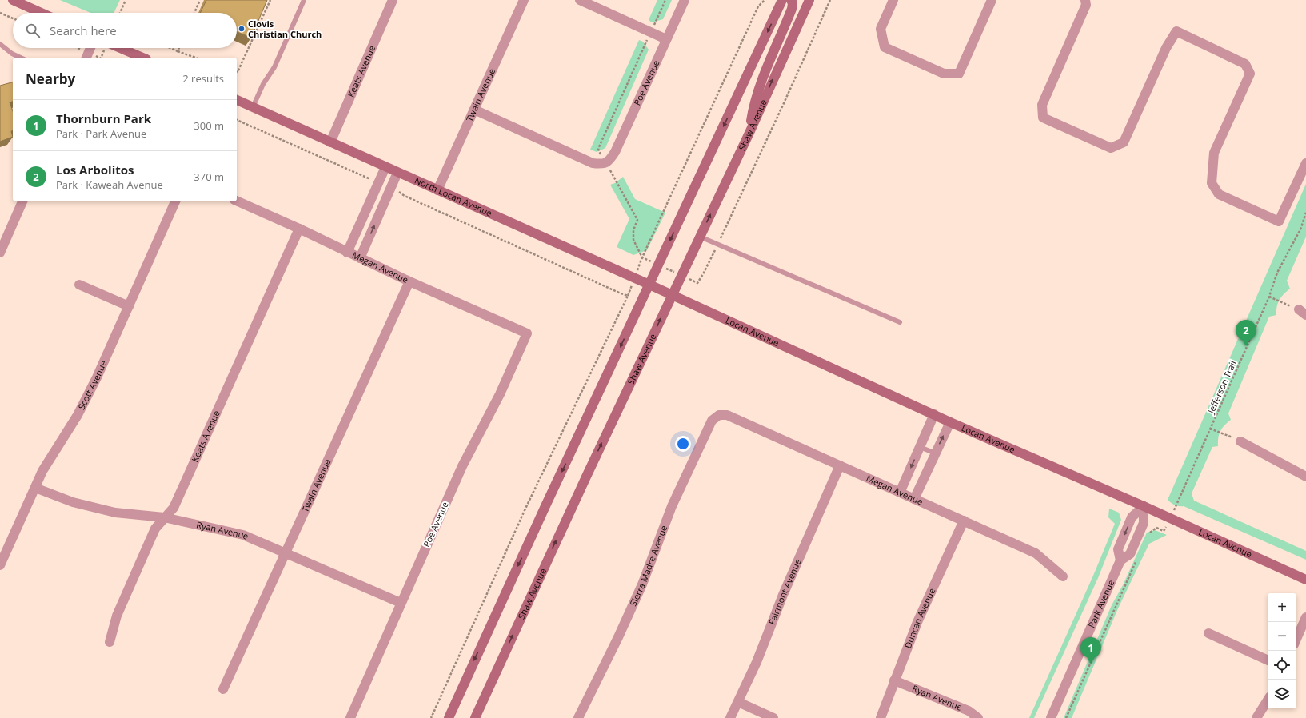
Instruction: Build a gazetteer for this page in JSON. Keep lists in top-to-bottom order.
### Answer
{
  "streets": {
    "main road": ["Shaw Avenue", "North Locan Avenue", "Locan Avenue"],
    "street": [
      "Keats Avenue",
      "Poe Avenue",
      "Twain Avenue",
      "Megan Avenue",
      "Scott Avenue",
      "Ryan Avenue",
      "Sierra Madre Avenue",
      "Fairmont Avenue",
      "Park Avenue",
      "Duncan Avenue"
    ],
    "path": ["Jefferson Trail"]
  },
  "crossings": [
    ["Keats Avenue", "North Locan Avenue"],
    ["Keats Avenue", "Megan Avenue"],
    ["Keats Avenue", "Ryan Avenue"],
    ["Poe Avenue", "Twain Avenue"],
    ["Poe Avenue", "Megan Avenue"],
    ["Poe Avenue", "Ryan Avenue"],
    ["Twain Avenue", "North Locan Avenue"],
    ["Twain Avenue", "Megan Avenue"],
    ["Twain Avenue", "Ryan Avenue"],
    ["Shaw Avenue", "North Locan Avenue"],
    ["Shaw Avenue", "Locan Avenue"],
    ["North Locan Avenue", "Locan Avenue"],
    ["Megan Avenue", "Sierra Madre Avenue"],
    ["Megan Avenue", "Fairmont Avenue"],
    ["Megan Avenue", "Duncan Avenue"],
    ["Locan Avenue", "Jefferson Trail"],
    ["Locan Avenue", "Park Avenue"],
    ["Scott Avenue", "Ryan Avenue"],
    ["Ryan Avenue", "Duncan Avenue"]
  ],
  "places": ["Clovis Christian Church"],
  "page": {
    "search": "Search here",
    "heading": ["Nearby", "2 results"],
    "list": [
      {
        "mark": "1",
        "name": "Thornburn Park",
        "note": "Park · Park Avenue",
        "value": "300 m"
      },
      {
        "mark": "2",
        "name": "Los Arbolitos",
        "note": "Park · Kaweah Avenue",
        "value": "370 m"
      }
    ],
    "pins": ["2", "1"],
    "map_buttons": ["+", "−"]
  }
}
